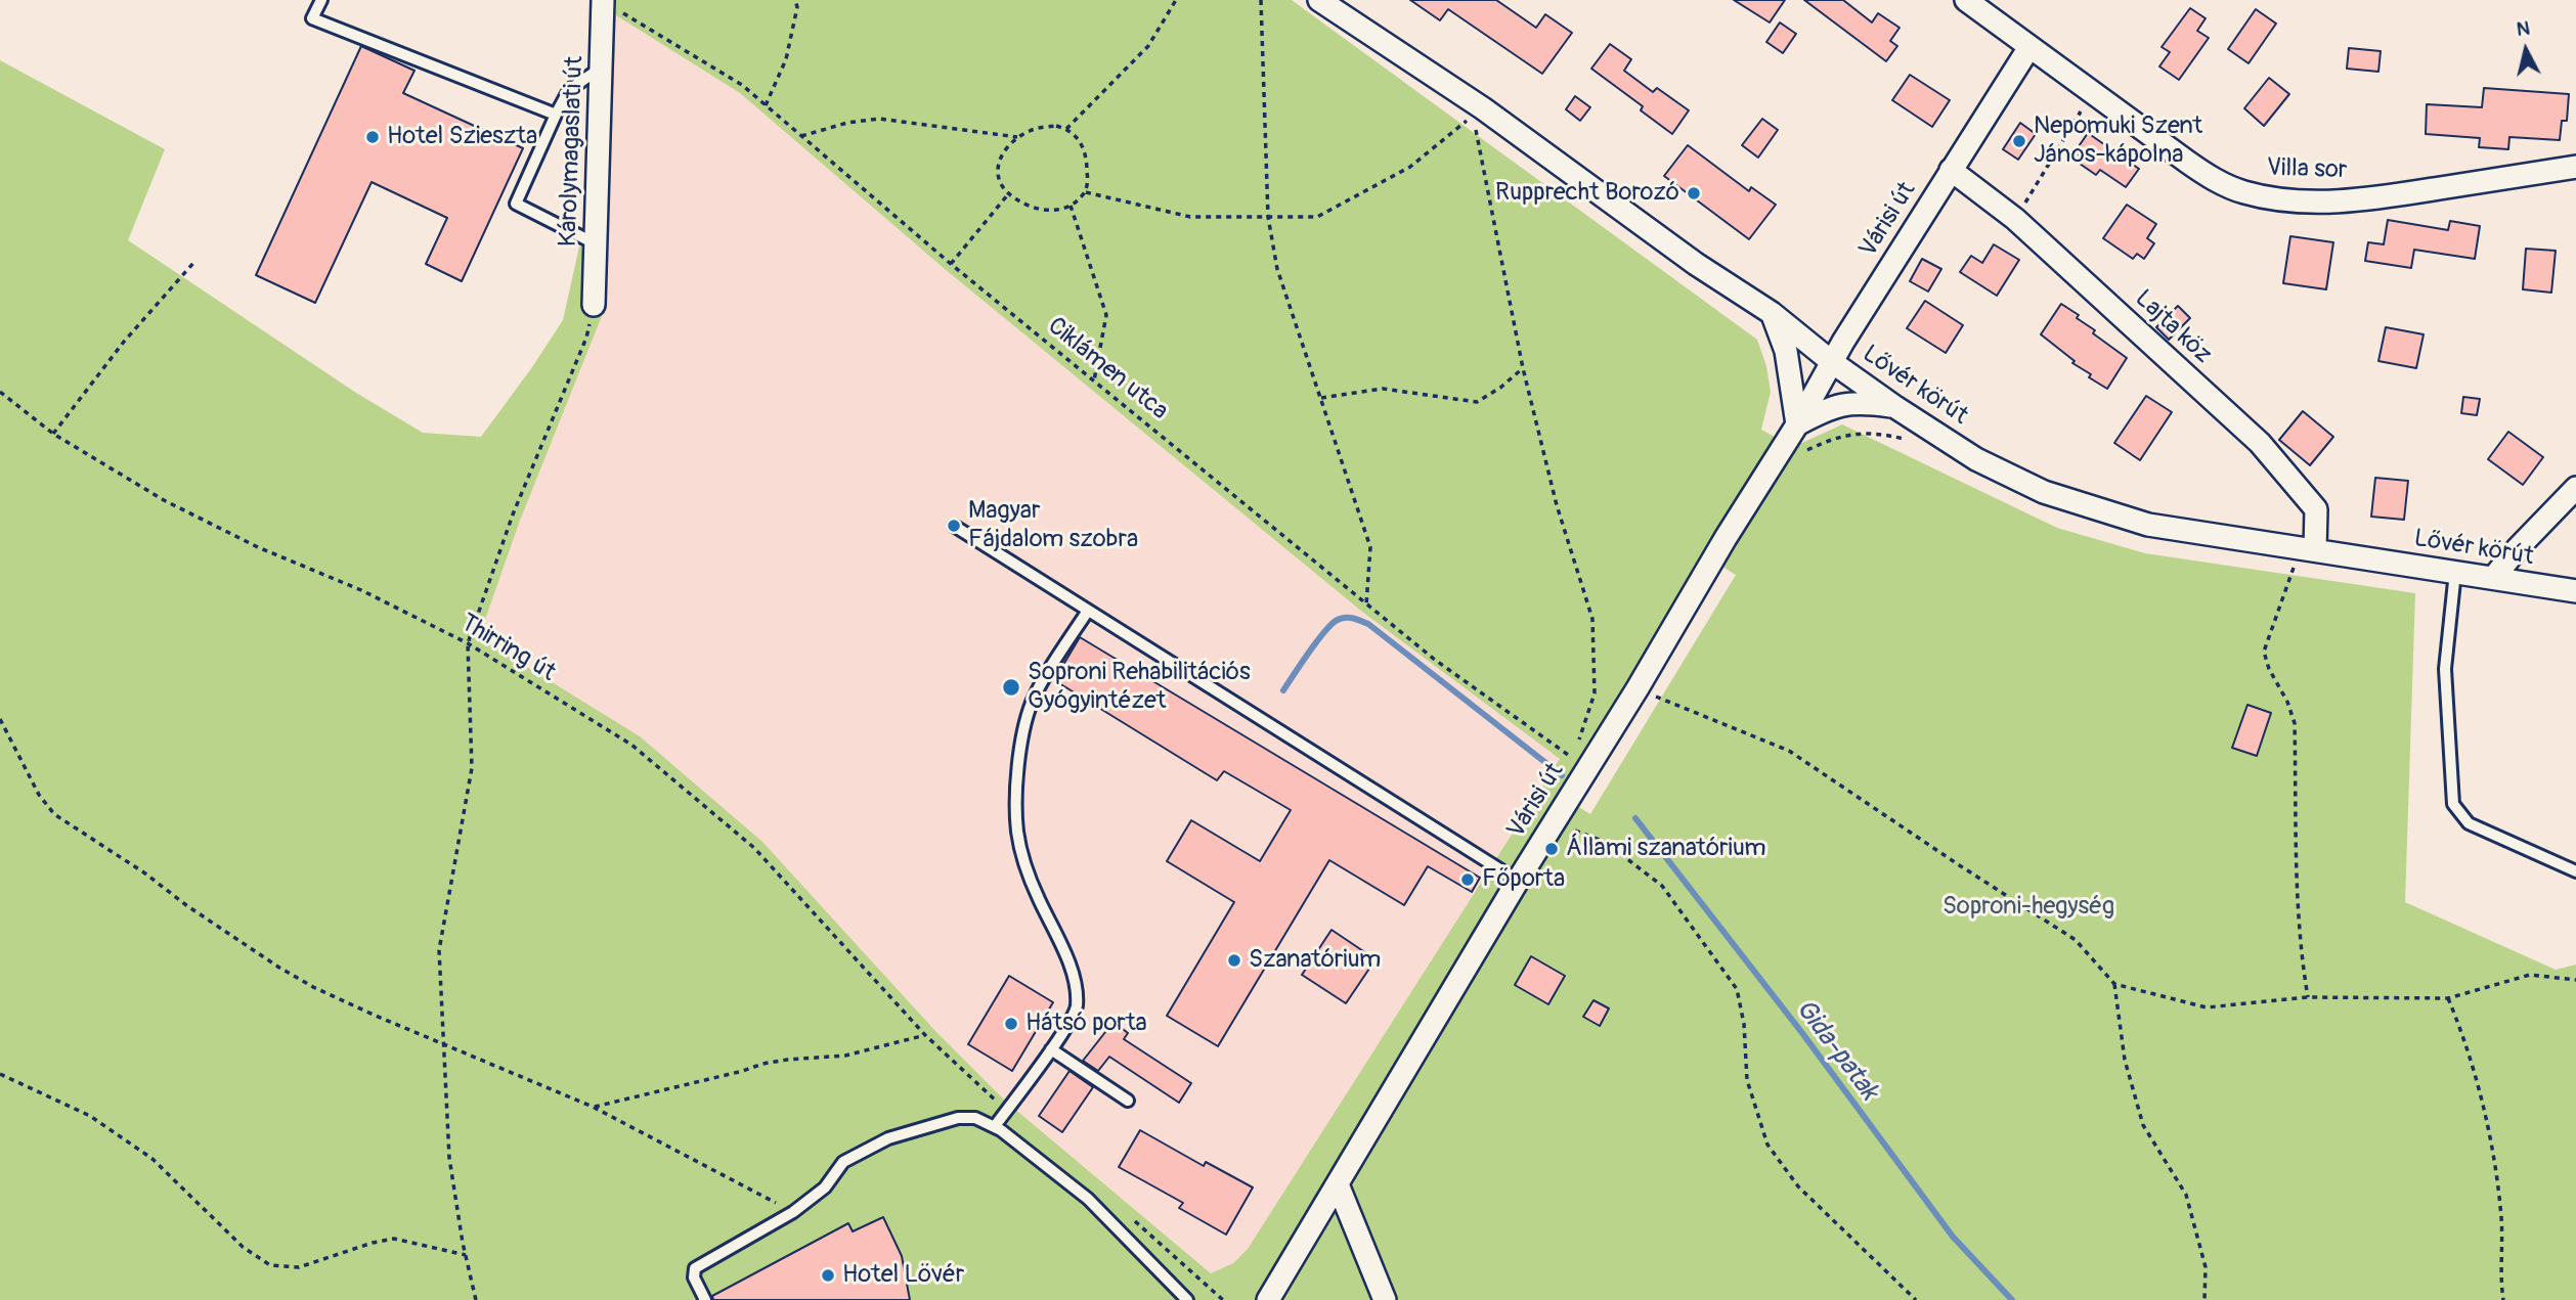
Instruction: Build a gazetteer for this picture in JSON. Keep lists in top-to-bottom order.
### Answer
{
  "streets": {
    "street": [
      "Károlymagaslati út",
      "Villa sor",
      "Várisi út",
      "Lajta köz",
      "Lővér körút"
    ],
    "path": ["Ciklámen utca", "Thirring út"]
  },
  "crossings": [
    ["Károlymagaslati út", "Ciklámen utca"],
    ["Villa sor", "Várisi út"],
    ["Várisi út", "Lajta köz"],
    ["Várisi út", "Ciklámen utca"],
    ["Várisi út", "Lővér körút"],
    ["Lajta köz", "Lővér körút"]
  ],
  "water": ["Gida-patak"],
  "parks": ["Soproni-hegység"],
  "places": [
    "Hotel Szieszta",
    "Nepomuki Szent János-kápolna",
    "Rupprecht Borozó",
    "Magyar Fájdalom szobra",
    "Soproni Rehabilitációs Gyógyintézet",
    "Állami szanatórium",
    "Főporta",
    "Szanatórium",
    "Hátsó porta",
    "Hotel Lövér"
  ],
  "north": "top"
}
